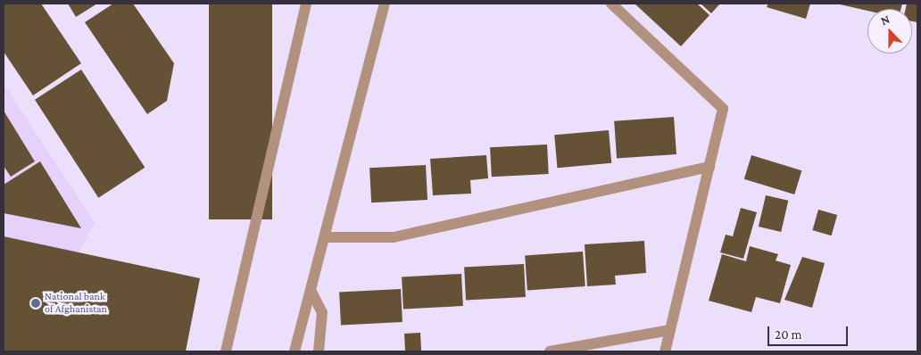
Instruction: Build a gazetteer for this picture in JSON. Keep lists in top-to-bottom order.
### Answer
{
  "places": ["National bank of Afghanistan"],
  "scale_bar": "20 m",
  "north": "top"
}
